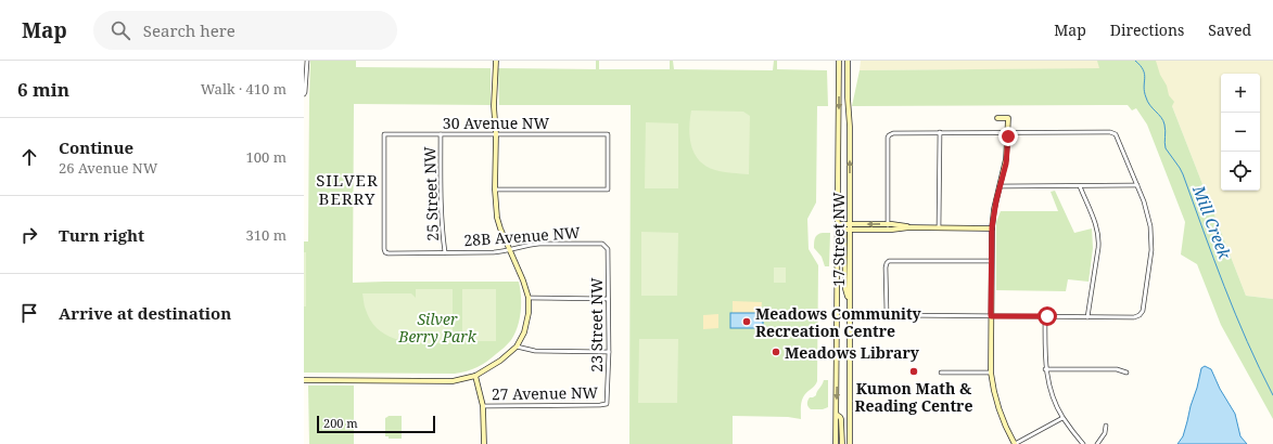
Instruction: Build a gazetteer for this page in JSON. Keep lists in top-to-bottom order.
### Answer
{
  "streets": {
    "street": [
      "30 Avenue NW",
      "25 Street NW",
      "28B Avenue NW",
      "17 Street NW",
      "23 Street NW",
      "27 Avenue NW"
    ]
  },
  "crossings": [
    ["30 Avenue NW", "25 Street NW"],
    ["30 Avenue NW", "28B Avenue NW"],
    ["25 Street NW", "28B Avenue NW"],
    ["28B Avenue NW", "23 Street NW"],
    ["23 Street NW", "27 Avenue NW"]
  ],
  "districts": ["SILVER BERRY"],
  "water": ["Mill Creek"],
  "parks": ["Silver Berry Park"],
  "places": ["Meadows Community Recreation Centre", "Meadows Library", "Kumon Math & Reading Centre"],
  "scale_bar": "200 m",
  "page": {
    "header": "Map",
    "search": "Search here",
    "nav": ["Map", "Directions", "Saved"],
    "heading": ["6 min", "Walk · 410 m"],
    "map_buttons": ["+", "−"],
    "list": [
      ["Continue", "26 Avenue NW", "100 m"],
      ["Turn right", "310 m"],
      "Arrive at destination"
    ],
    "scale": "200 m"
  }
}
